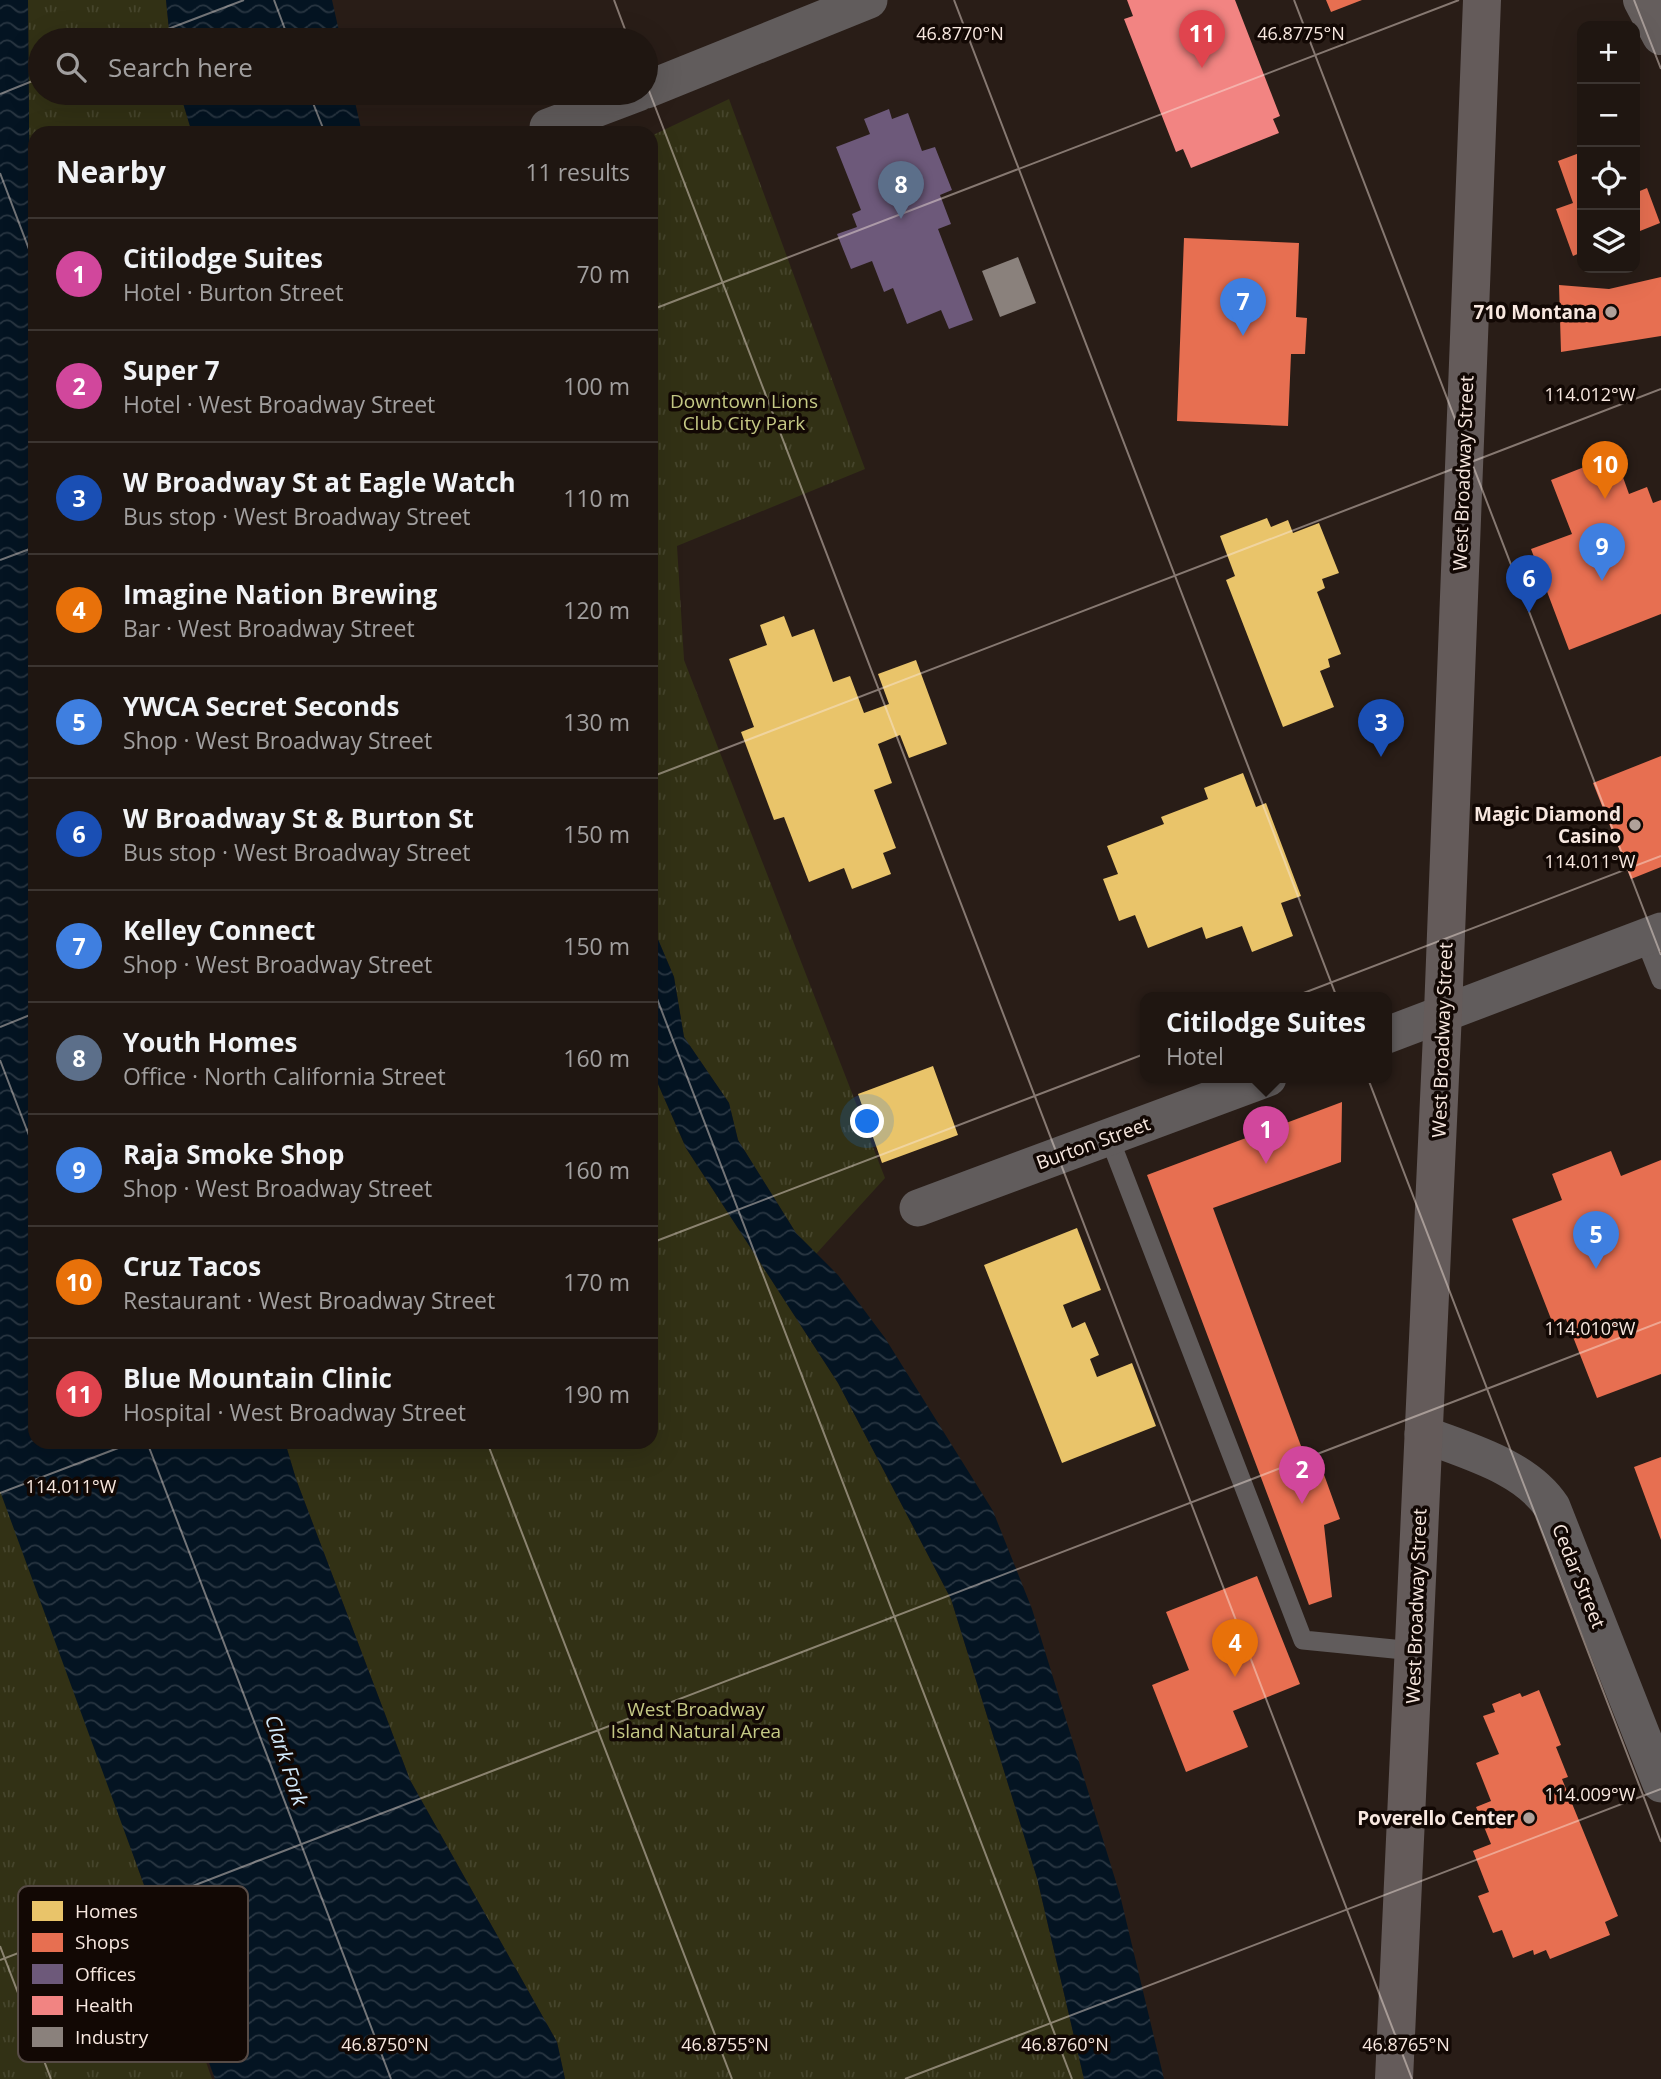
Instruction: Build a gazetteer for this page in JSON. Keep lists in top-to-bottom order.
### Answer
{
  "streets": {
    "main road": ["West Broadway Street"],
    "street": ["Burton Street", "Cedar Street"]
  },
  "crossings": [
    ["West Broadway Street", "Cedar Street"]
  ],
  "water": ["Clark Fork"],
  "parks": ["Downtown Lions Club City Park", "West Broadway Island Natural Area"],
  "places": ["710 Montana", "Magic Diamond Casino", "Poverello Center"],
  "legend": [
    "Homes",
    "Shops",
    "Offices",
    "Health",
    "Industry"
  ],
  "page": {
    "pins": [
      "11",
      "8",
      "7",
      "10",
      "9",
      "6",
      "3",
      "1",
      "5",
      "2",
      "4"
    ],
    "map_buttons": ["+", "−"],
    "search": "Search here",
    "heading": ["Nearby", "11 results"],
    "list": [
      {
        "mark": "1",
        "name": "Citilodge Suites",
        "note": "Hotel · Burton Street",
        "value": "70 m"
      },
      {
        "mark": "2",
        "name": "Super 7",
        "note": "Hotel · West Broadway Street",
        "value": "100 m"
      },
      {
        "mark": "3",
        "name": "W Broadway St at Eagle Watch",
        "note": "Bus stop · West Broadway Street",
        "value": "110 m"
      },
      {
        "mark": "4",
        "name": "Imagine Nation Brewing",
        "note": "Bar · West Broadway Street",
        "value": "120 m"
      },
      {
        "mark": "5",
        "name": "YWCA Secret Seconds",
        "note": "Shop · West Broadway Street",
        "value": "130 m"
      },
      {
        "mark": "6",
        "name": "W Broadway St & Burton St",
        "note": "Bus stop · West Broadway Street",
        "value": "150 m"
      },
      {
        "mark": "7",
        "name": "Kelley Connect",
        "note": "Shop · West Broadway Street",
        "value": "150 m"
      },
      {
        "mark": "8",
        "name": "Youth Homes",
        "note": "Office · North California Street",
        "value": "160 m"
      },
      {
        "mark": "9",
        "name": "Raja Smoke Shop",
        "note": "Shop · West Broadway Street",
        "value": "160 m"
      },
      {
        "mark": "10",
        "name": "Cruz Tacos",
        "note": "Restaurant · West Broadway Street",
        "value": "170 m"
      },
      {
        "mark": "11",
        "name": "Blue Mountain Clinic",
        "note": "Hospital · West Broadway Street",
        "value": "190 m"
      }
    ],
    "popup": ["Citilodge Suites", "Hotel"]
  },
  "coordinates": [
    "46.8770°N",
    "46.8775°N",
    "114.012°W",
    "114.011°W",
    "114.010°W",
    "114.009°W",
    "46.8750°N",
    "46.8755°N",
    "46.8760°N",
    "46.8765°N"
  ]
}
